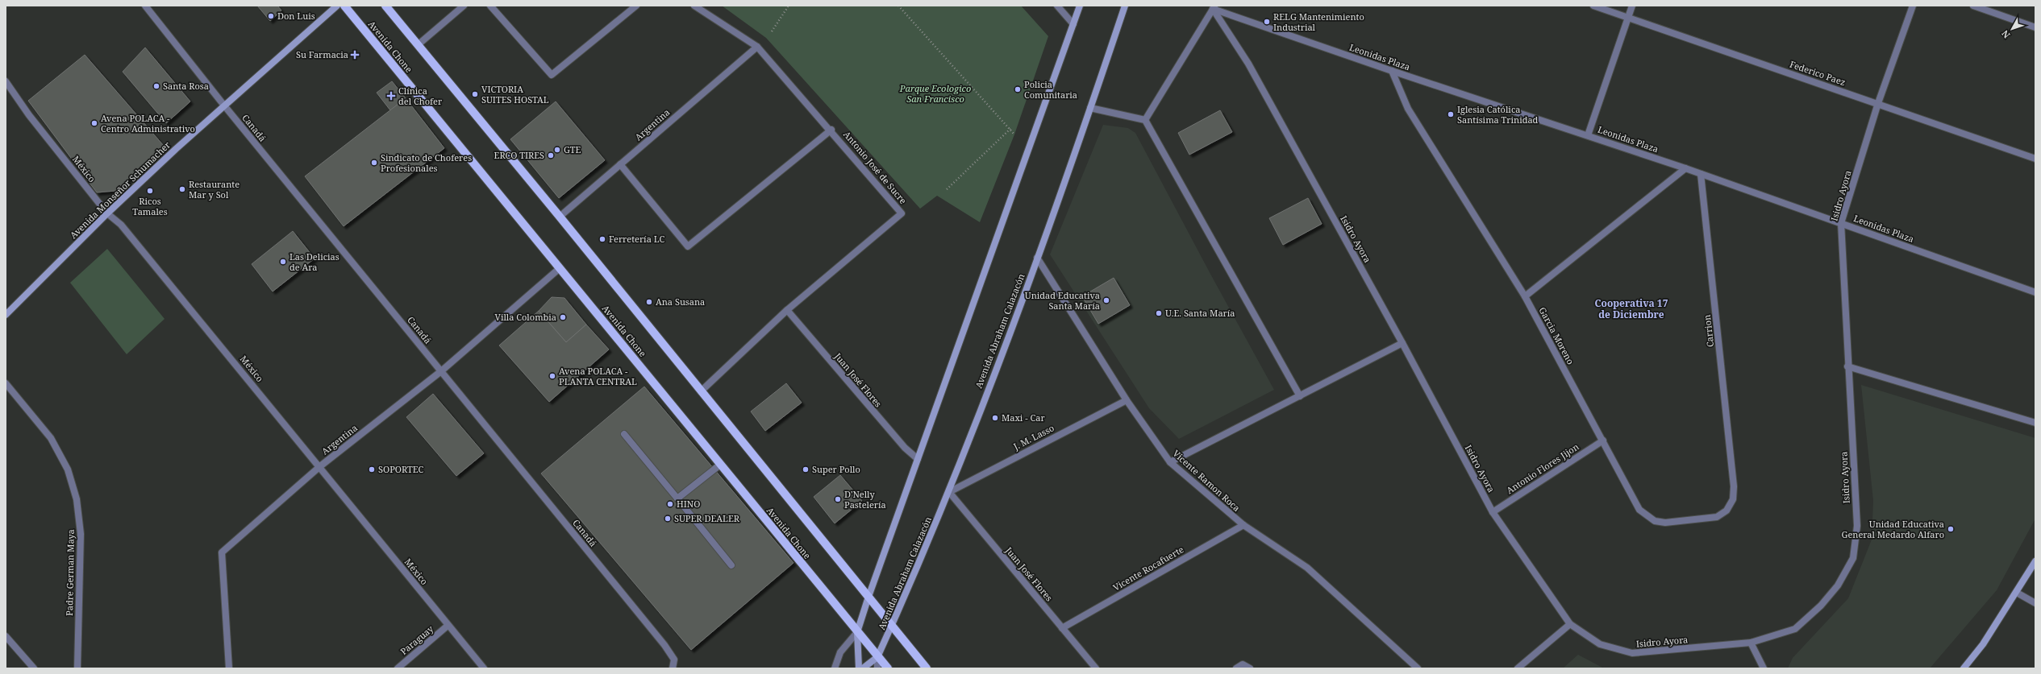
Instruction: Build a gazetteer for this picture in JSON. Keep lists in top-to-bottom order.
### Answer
{
  "streets": {
    "main road": ["Avenida Chone", "Avenida Monseñor Schumacher", "Avenida Abraham Calazacón"],
    "street": [
      "Leonidas Plaza",
      "Federico Paez",
      "Argentina",
      "Canadá",
      "Antonio José de Sucre",
      "México",
      "Isidro Ayora",
      "Carrion",
      "Garcia Moreno",
      "Juan José Flores",
      "J. M. Lasso",
      "Antonio Flores Jijon",
      "Vicente Ramon Roca",
      "Vicente Rocafuerte",
      "Padre German Maya",
      "Paraguay"
    ]
  },
  "crossings": [
    ["Avenida Chone", "Argentina"],
    ["Avenida Chone", "Avenida Abraham Calazacón"],
    ["Leonidas Plaza", "Isidro Ayora"],
    ["Leonidas Plaza", "Carrion"],
    ["Leonidas Plaza", "Garcia Moreno"],
    ["Federico Paez", "Isidro Ayora"],
    ["Argentina", "Canadá"],
    ["Argentina", "Antonio José de Sucre"],
    ["Argentina", "México"],
    ["Canadá", "Avenida Monseñor Schumacher"],
    ["Antonio José de Sucre", "Juan José Flores"],
    ["México", "Avenida Monseñor Schumacher"],
    ["México", "Paraguay"],
    ["Isidro Ayora", "Antonio Flores Jijon"],
    ["Avenida Abraham Calazacón", "Juan José Flores"],
    ["Avenida Abraham Calazacón", "J. M. Lasso"],
    ["Avenida Abraham Calazacón", "Vicente Ramon Roca"],
    ["Carrion", "Garcia Moreno"],
    ["Garcia Moreno", "Antonio Flores Jijon"],
    ["Juan José Flores", "J. M. Lasso"],
    ["Juan José Flores", "Vicente Rocafuerte"],
    ["J. M. Lasso", "Vicente Ramon Roca"],
    ["Vicente Ramon Roca", "Vicente Rocafuerte"]
  ],
  "districts": ["Cooperativa 17 de Diciembre"],
  "parks": ["Parque Ecologico San Francisco"],
  "places": {
    "other": [
      "Don Luis",
      "RELG Mantenimiento Industrial",
      "Santa Rosa",
      "Policia Comunitaria",
      "VICTORIA SUITES HOSTAL",
      "Iglesia Católica Santísima Trinidad",
      "Avena POLACA - Centro Administrativo",
      "GTE",
      "ERCO TIRES",
      "Sindicato de Choferes Profesionales",
      "Restaurante Mar y Sol",
      "Ricos Tamales",
      "Ferretería LC",
      "Las Delicias de Ara",
      "Unidad Educativa Santa María",
      "Ana Susana",
      "U.E. Santa María",
      "Villa Colombia",
      "Avena POLACA - PLANTA CENTRAL",
      "Maxi - Car",
      "SOPORTEC",
      "Super Pollo",
      "D'Nelly Pastelería",
      "HINO",
      "SUPER DEALER",
      "Unidad Educativa General Medardo Alfaro"
    ],
    "health": ["Su Farmacia", "Clínica del Chofer"]
  },
  "north": "bottom left"
}
